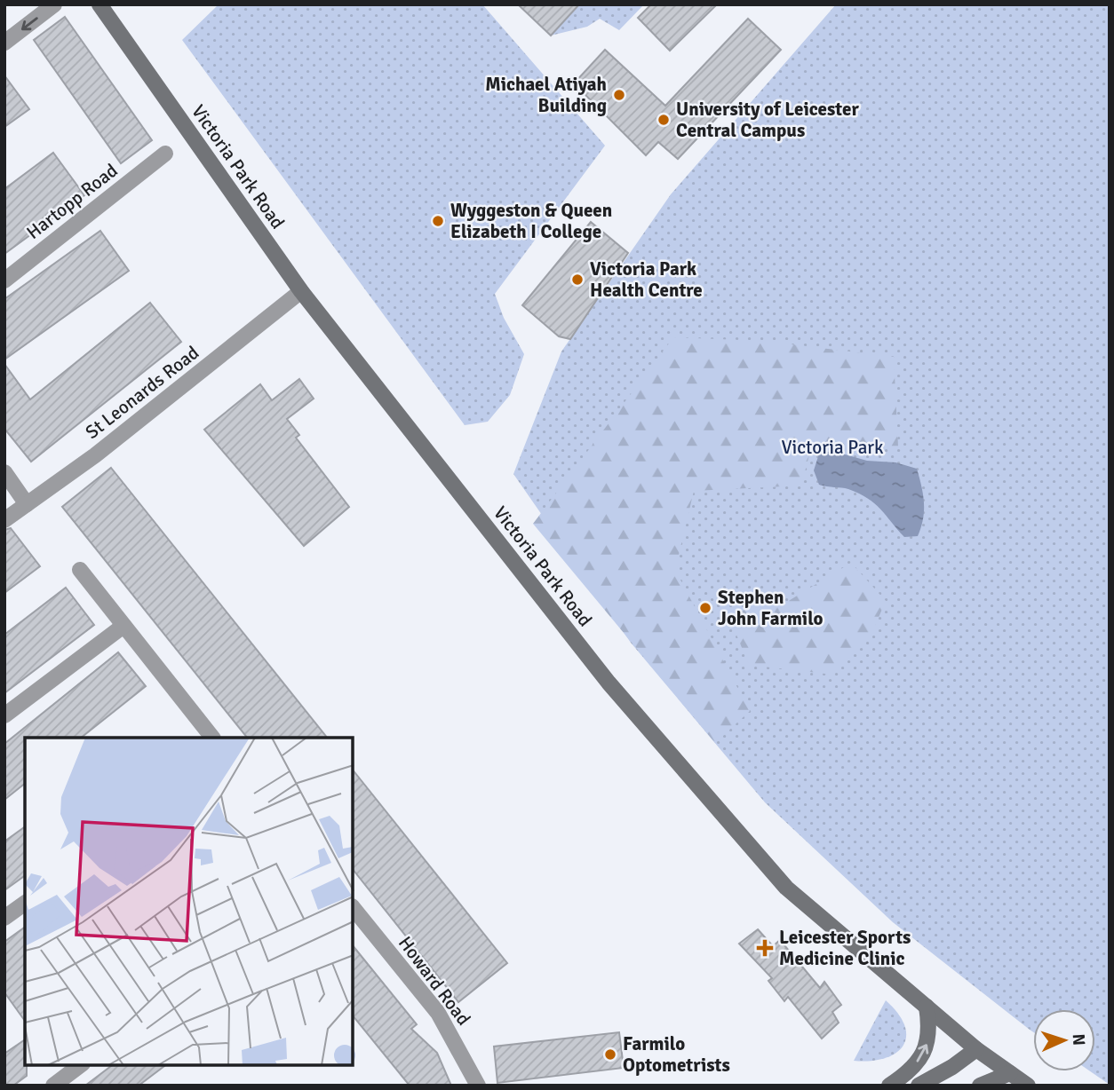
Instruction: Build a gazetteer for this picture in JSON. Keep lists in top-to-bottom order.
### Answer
{
  "streets": {
    "main road": ["Victoria Park Road"],
    "street": ["Hartopp Road", "St Leonards Road", "Howard Road"]
  },
  "crossings": [
    ["Victoria Park Road", "St Leonards Road"]
  ],
  "parks": ["Victoria Park"],
  "places": {
    "other": [
      "Michael Atiyah Building",
      "University of Leicester Central Campus",
      "Wyggeston & Queen Elizabeth I College",
      "Victoria Park Health Centre",
      "Stephen John Farmilo",
      "Farmilo Optometrists"
    ],
    "health": ["Leicester Sports Medicine Clinic"]
  },
  "north": "right"
}
